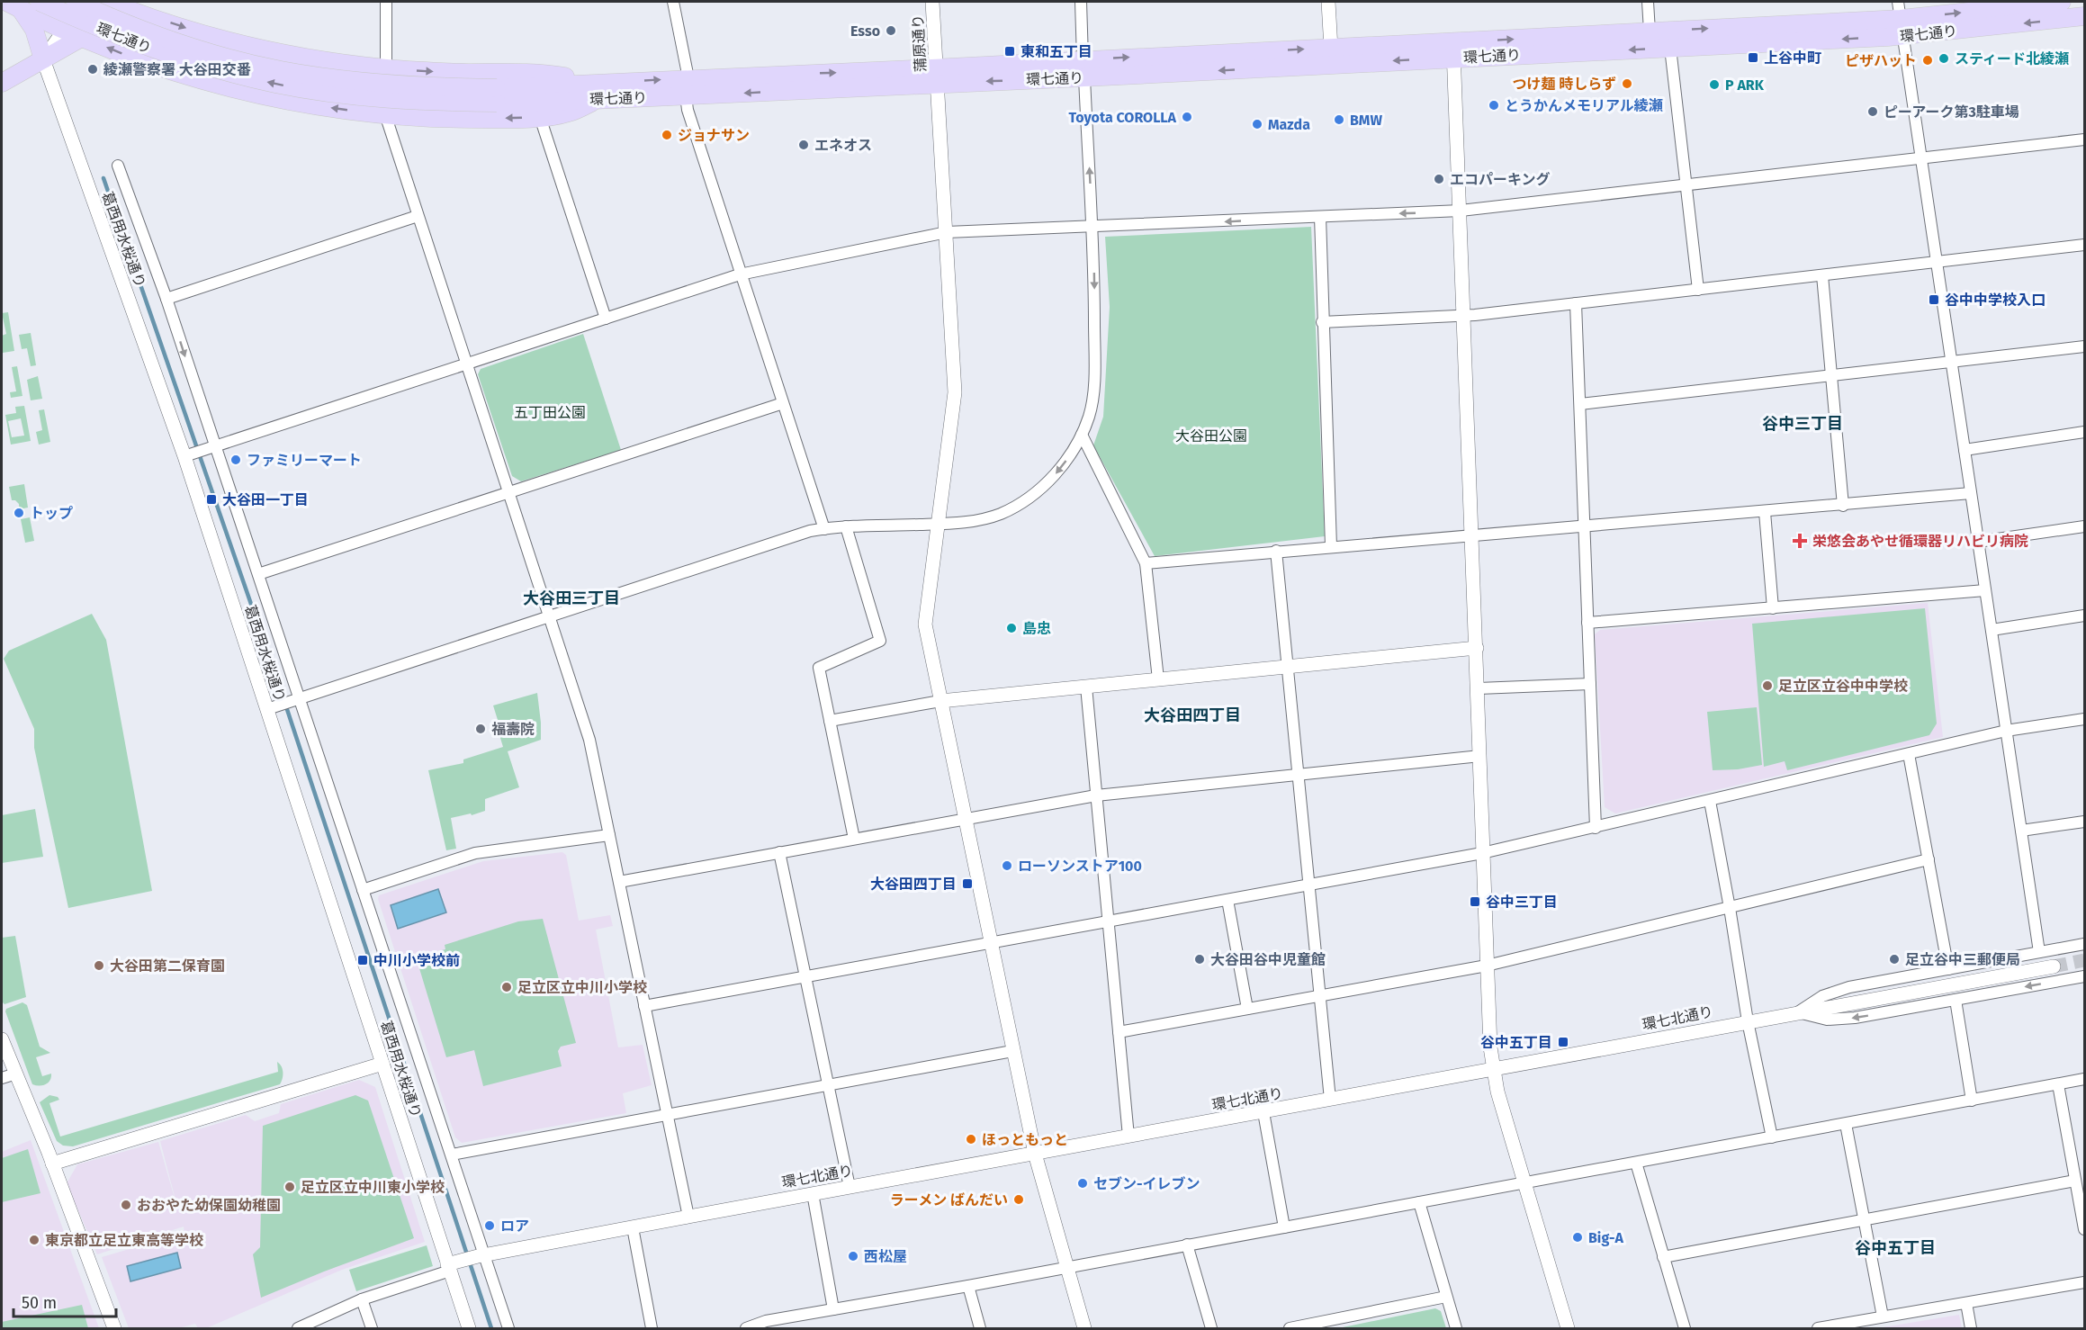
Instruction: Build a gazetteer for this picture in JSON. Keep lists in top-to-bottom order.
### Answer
{
  "streets": {
    "main road": ["環七通り"],
    "street": ["蒲原通り", "葛西用水桜通り", "環七北通り"]
  },
  "crossings": [
    ["環七通り", "蒲原通り"],
    ["蒲原通り", "環七北通り"],
    ["葛西用水桜通り", "環七北通り"]
  ],
  "districts": [
    "谷中三丁目",
    "大谷田三丁目",
    "大谷田四丁目",
    "谷中五丁目"
  ],
  "parks": ["五丁田公園", "大谷田公園"],
  "places": {
    "other": [
      "Esso",
      "スティード北綾瀬",
      "ピザハット",
      "綾瀬警察署 大谷田交番",
      "つけ麺 時しらず",
      "P ARK",
      "とうかんメモリアル綾瀬",
      "ピーアーク第3駐車場",
      "Toyota COROLLA",
      "BMW",
      "Mazda",
      "ジョナサン",
      "エネオス",
      "エコパーキング",
      "ファミリーマート",
      "トップ",
      "島忠",
      "足立区立谷中中学校",
      "福壽院",
      "ローソンストア100",
      "大谷田谷中児童館",
      "足立谷中三郵便局",
      "大谷田第二保育園",
      "足立区立中川小学校",
      "ほっともっと",
      "セブン-イレブン",
      "足立区立中川東小学校",
      "ラーメン ばんだい",
      "おおやた幼保園幼稚園",
      "ロア",
      "Big-A",
      "東京都立足立東高等学校",
      "西松屋"
    ],
    "transit": [
      "東和五丁目",
      "上谷中町",
      "谷中中学校入口",
      "大谷田一丁目",
      "大谷田四丁目",
      "谷中三丁目",
      "中川小学校前",
      "谷中五丁目"
    ],
    "health": ["栄悠会あやせ循環器リハビリ病院"]
  },
  "scale_bar": "50 m"
}
